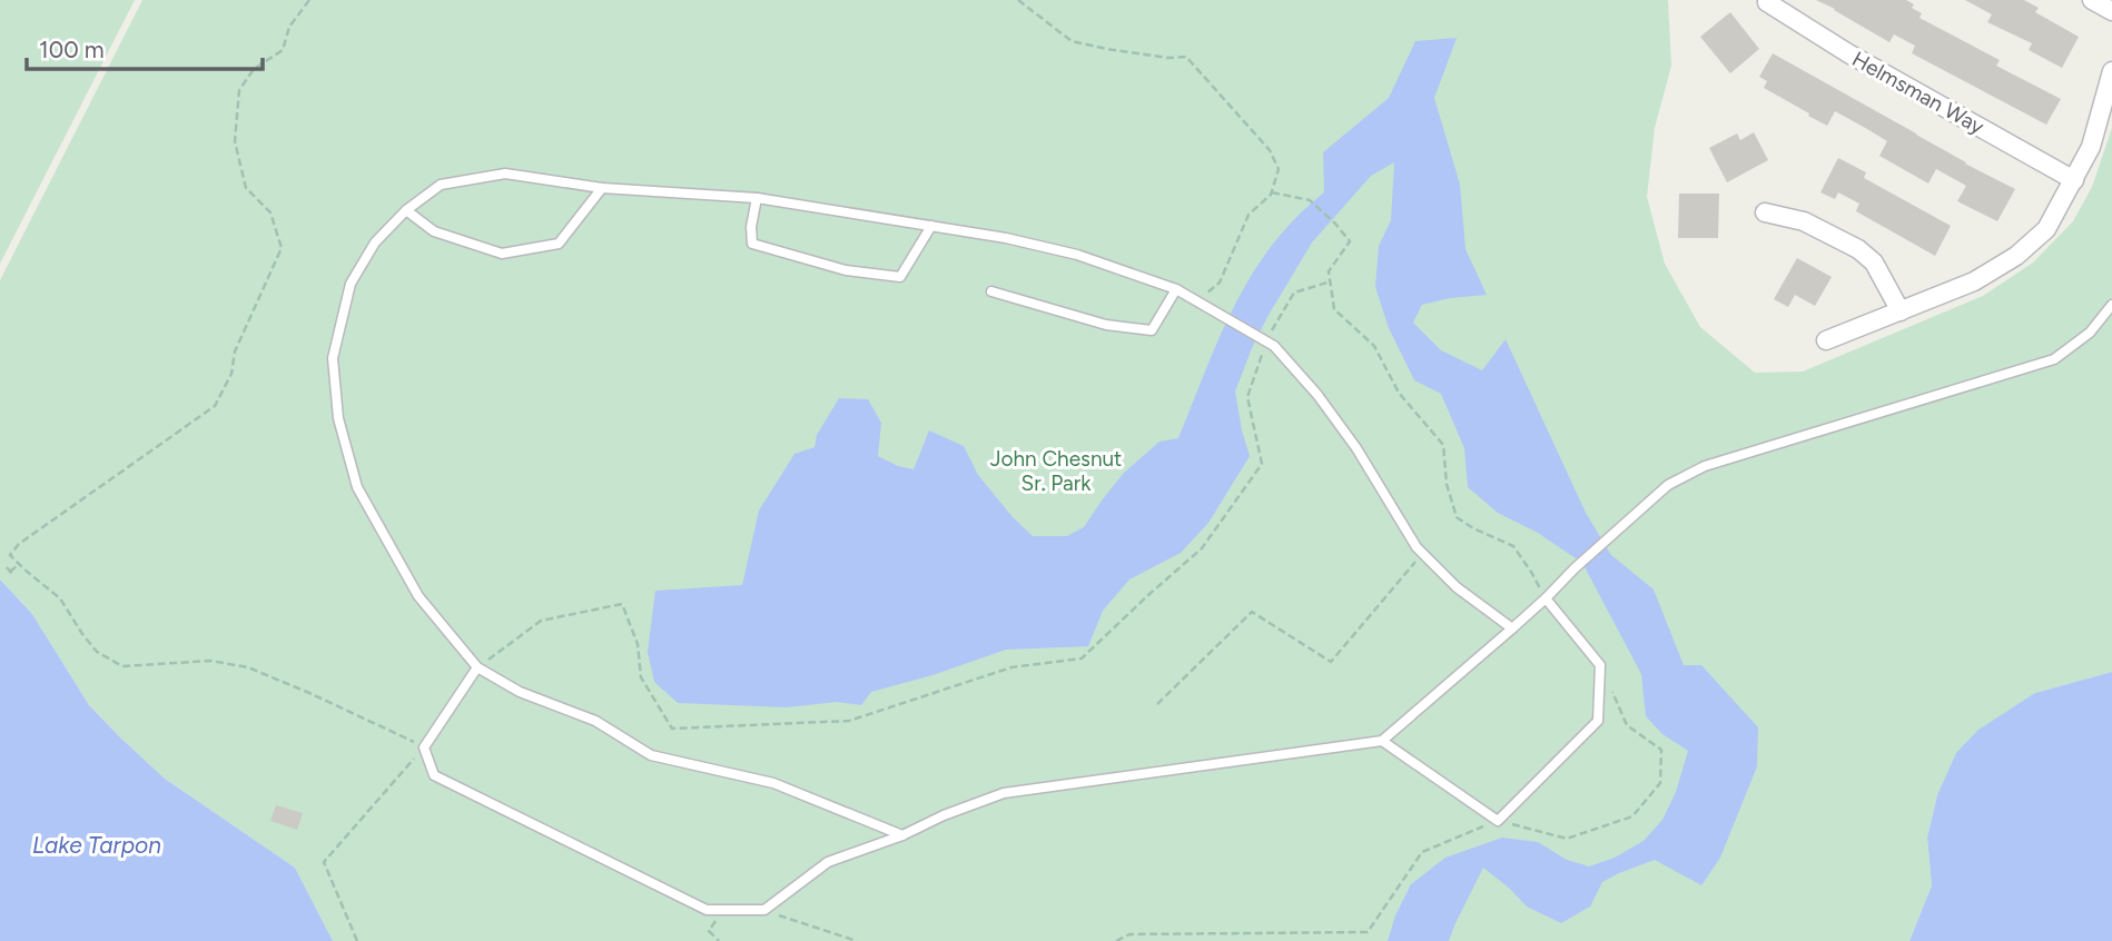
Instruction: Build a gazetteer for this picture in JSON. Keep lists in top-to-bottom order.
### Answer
{
  "streets": {
    "street": ["Helmsman Way"]
  },
  "water": ["Lake Tarpon"],
  "parks": ["John Chesnut Sr. Park"],
  "scale_bar": "100 m"
}
